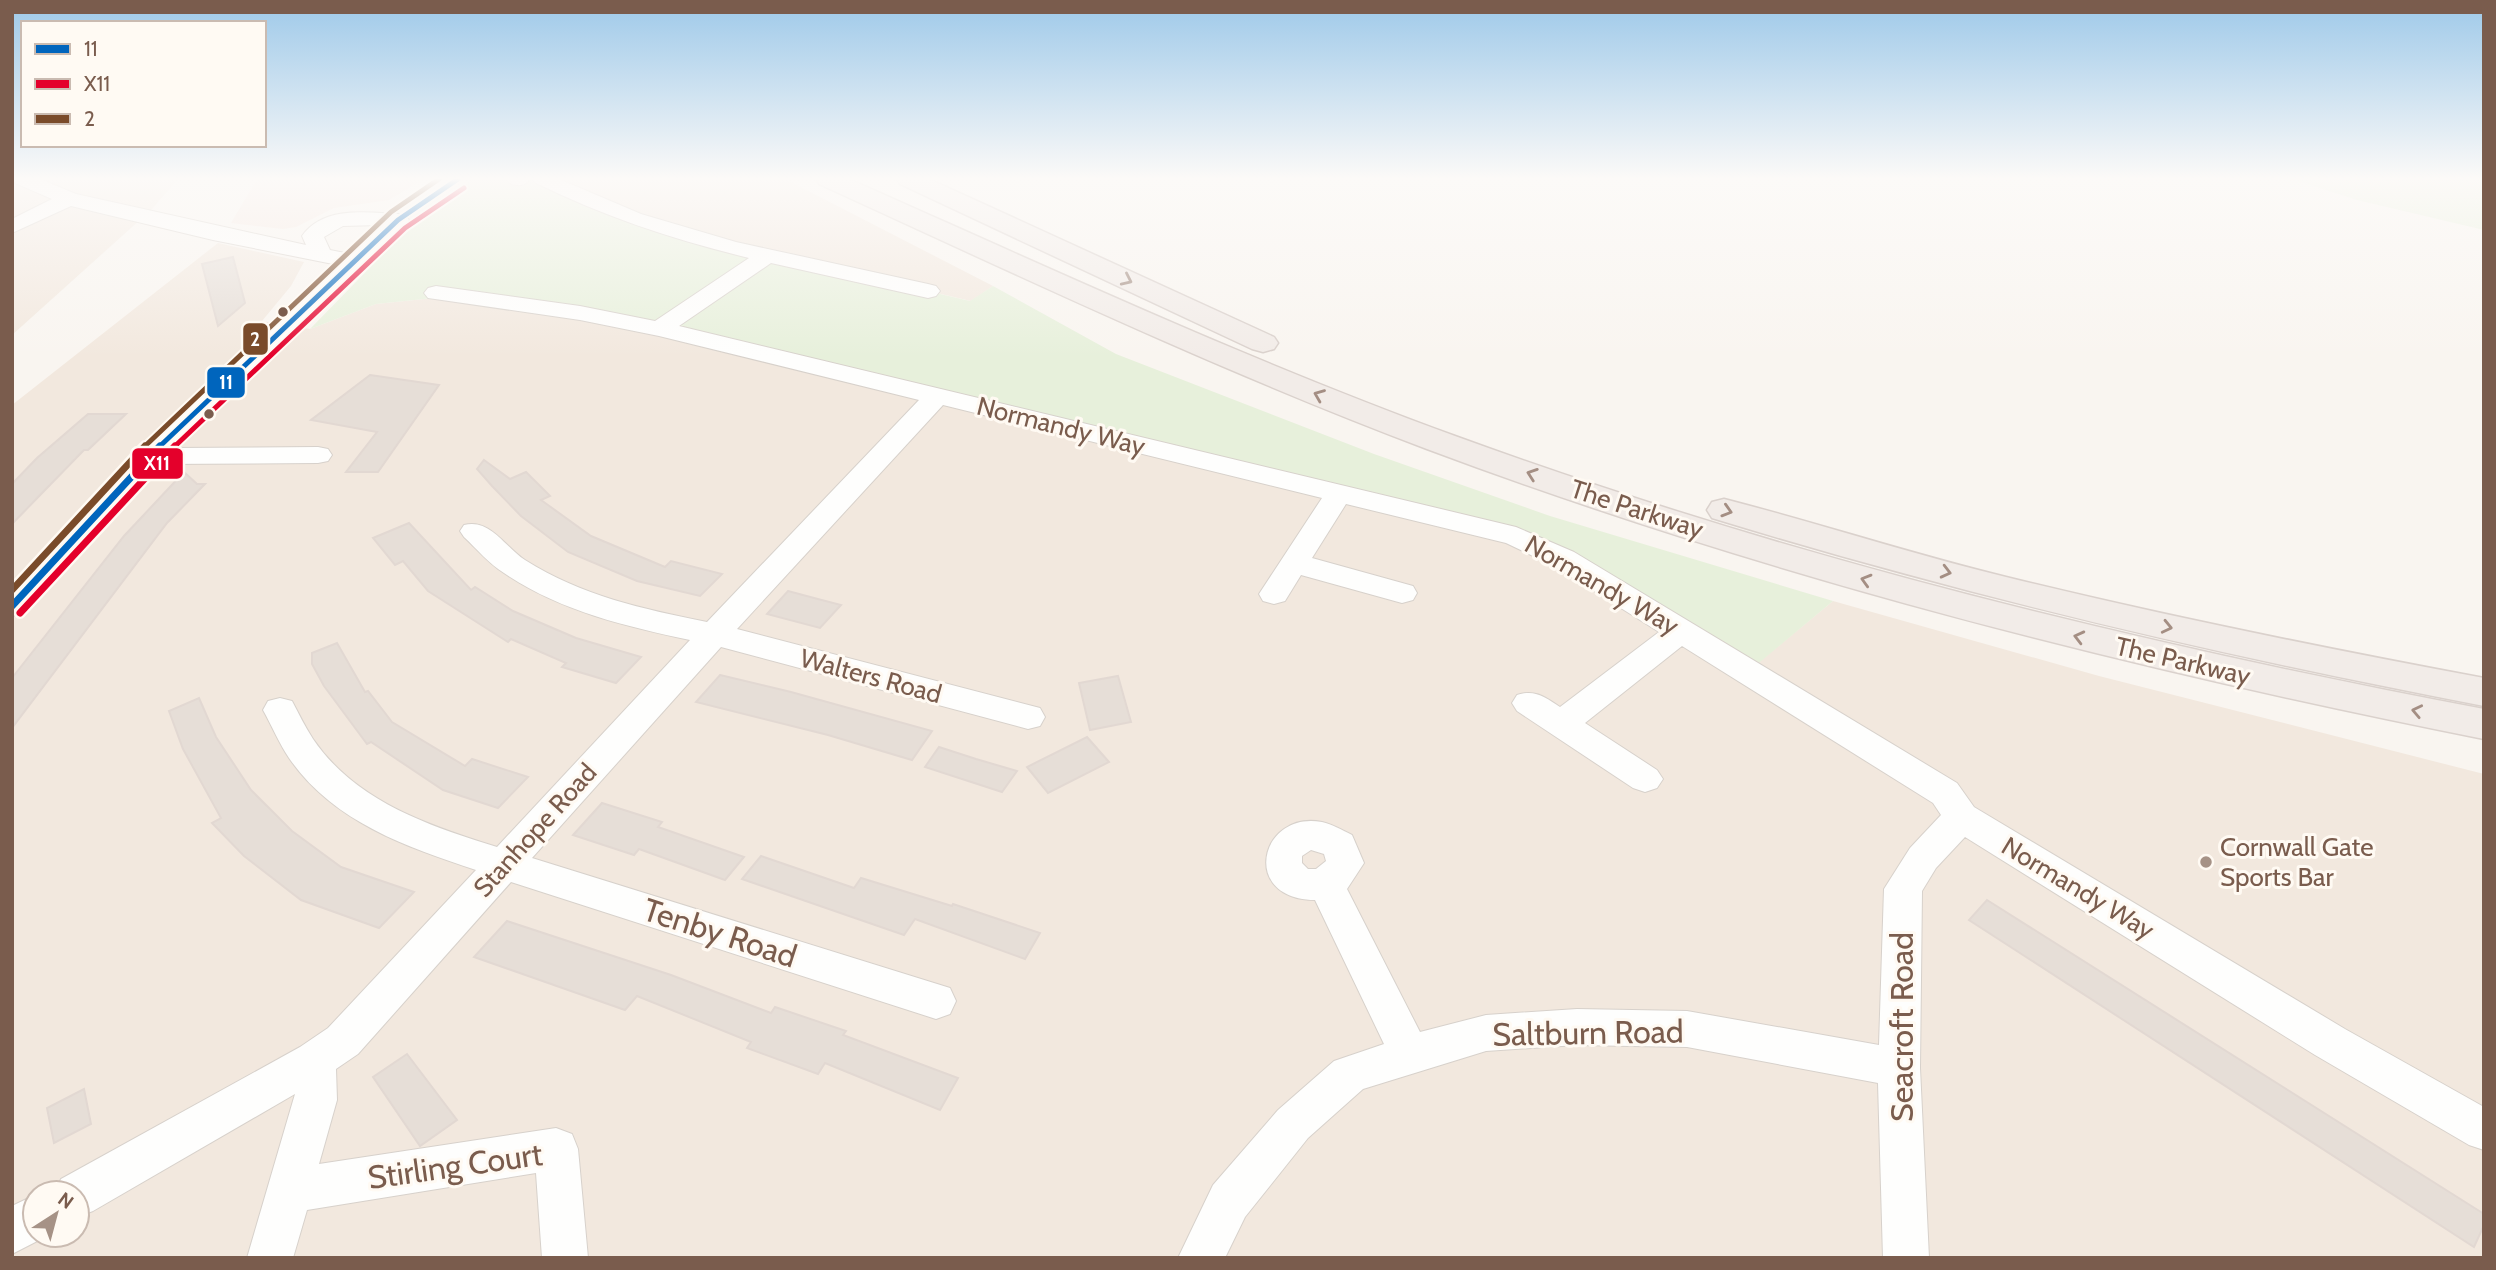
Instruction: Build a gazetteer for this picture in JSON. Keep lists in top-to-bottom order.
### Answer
{
  "streets": {
    "highway": ["The Parkway"],
    "street": [
      "Normandy Way",
      "Walters Road",
      "Stanhope Road",
      "Tenby Road",
      "Seacroft Road",
      "Saltburn Road",
      "Stirling Court"
    ]
  },
  "crossings": [
    ["Normandy Way", "Stanhope Road"],
    ["Normandy Way", "Seacroft Road"],
    ["Walters Road", "Stanhope Road"],
    ["Stanhope Road", "Tenby Road"],
    ["Seacroft Road", "Saltburn Road"]
  ],
  "places": ["Cornwall Gate Sports Bar"],
  "lines": ["transit line 11", "transit line X11", "transit line 2"],
  "legend": ["11", "X11", "2"],
  "north": "top right"
}
